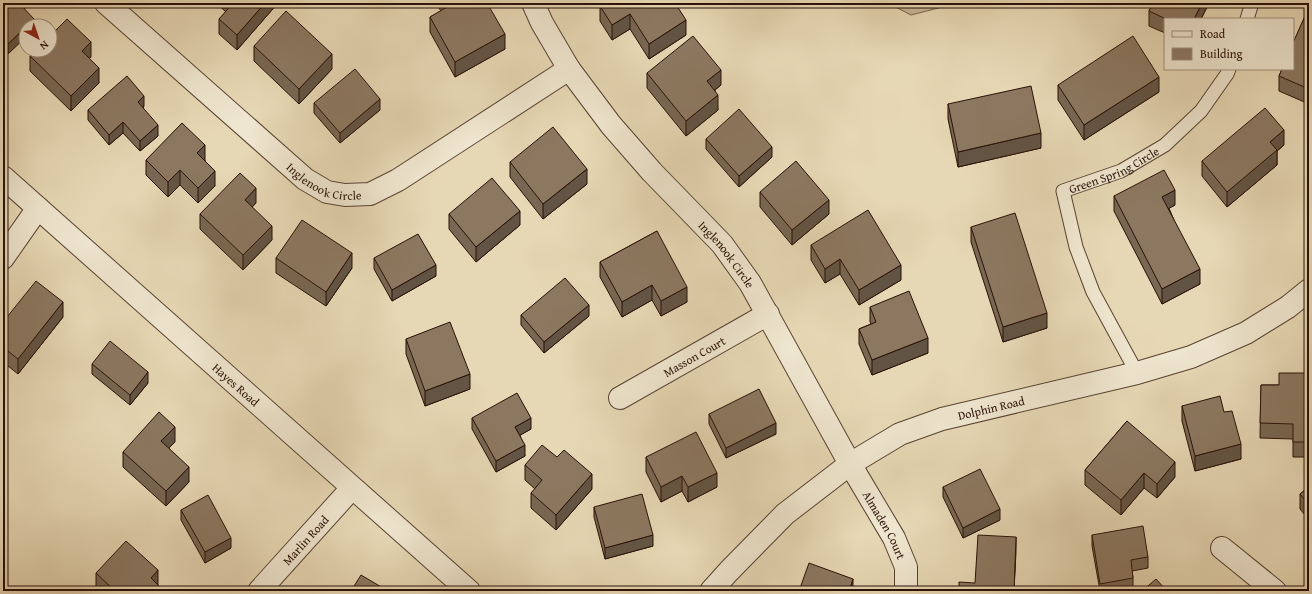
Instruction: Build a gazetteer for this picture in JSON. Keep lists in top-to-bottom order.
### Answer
{
  "streets": {
    "street": [
      "Inglenook Circle",
      "Masson Court",
      "Hayes Road",
      "Dolphin Road",
      "Almaden Court",
      "Marlin Road"
    ],
    "lane": ["Green Spring Circle"]
  },
  "crossings": [
    ["Green Spring Circle", "Dolphin Road"],
    ["Inglenook Circle", "Masson Court"],
    ["Inglenook Circle", "Dolphin Road"],
    ["Inglenook Circle", "Almaden Court"],
    ["Hayes Road", "Marlin Road"],
    ["Dolphin Road", "Almaden Court"]
  ],
  "legend": ["Road", "Building"],
  "north": "bottom right"
}
